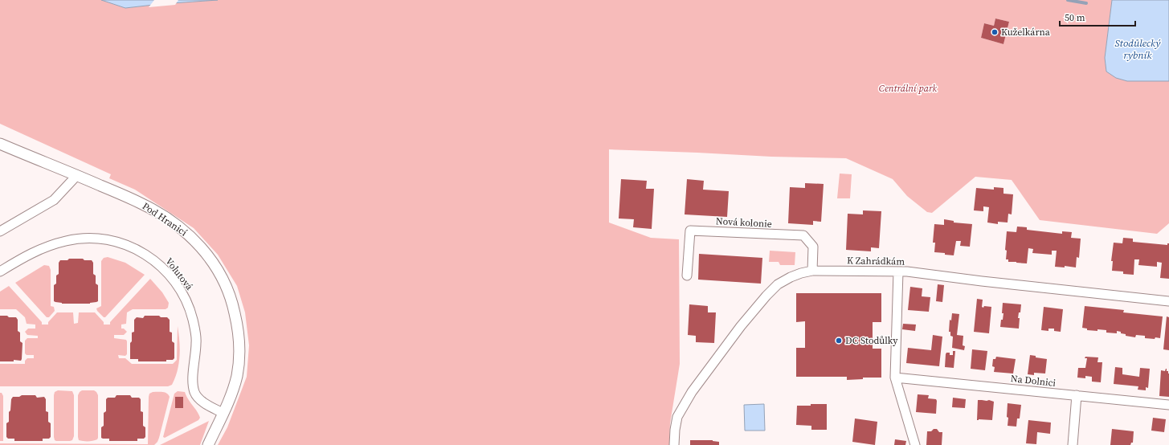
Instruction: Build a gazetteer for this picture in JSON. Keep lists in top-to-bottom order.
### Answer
{
  "streets": {
    "street": [
      "Pod Hranicí",
      "Nová kolonie",
      "K Zahrádkám",
      "Volutová",
      "Na Dolnici"
    ]
  },
  "crossings": [
    ["Pod Hranicí", "Volutová"],
    ["Nová kolonie", "K Zahrádkám"]
  ],
  "water": ["Stodůlecký rybník"],
  "parks": ["Centrální park"],
  "places": ["Kuželkárna", "DC Stodůlky"],
  "scale_bar": "50 m"
}
